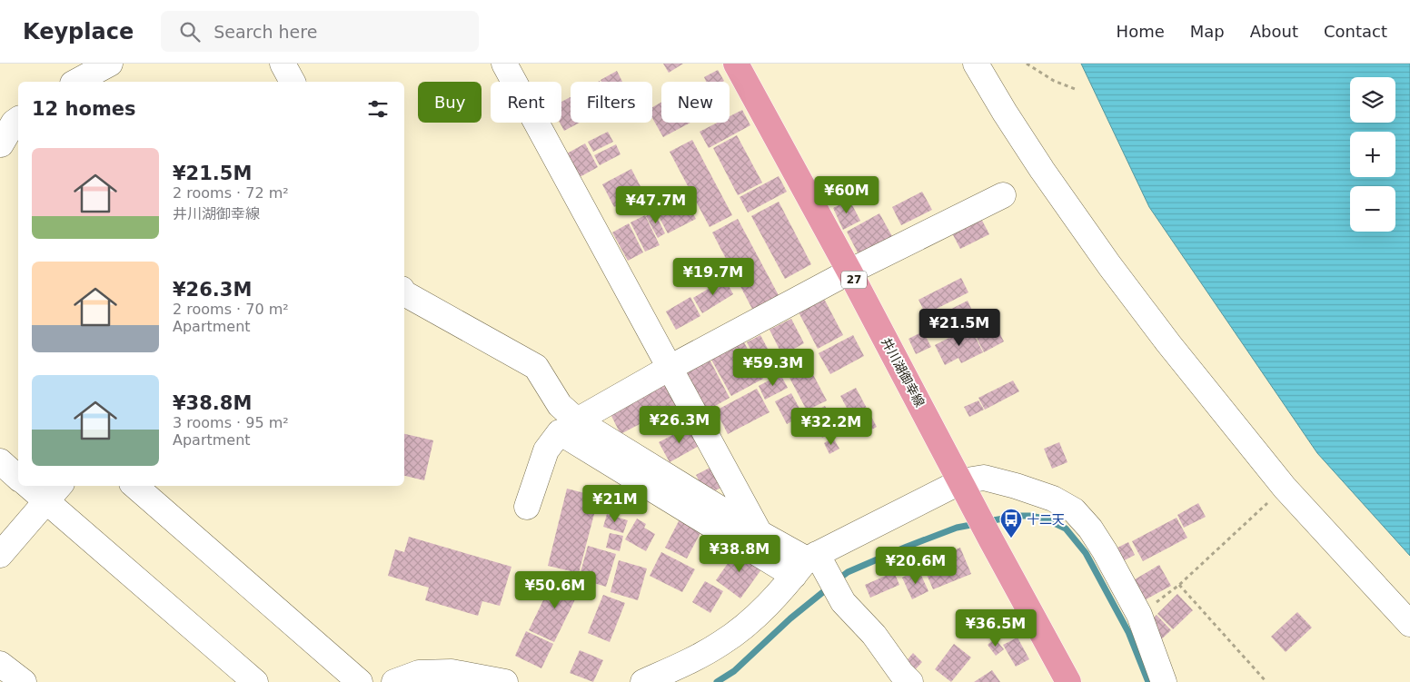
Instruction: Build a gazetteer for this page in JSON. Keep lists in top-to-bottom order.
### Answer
{
  "streets": {
    "main road": ["27", "井川湖御幸線"]
  },
  "places": {
    "bus stop": ["十二天"]
  },
  "page": {
    "header": "Keyplace",
    "search": "Search here",
    "nav": [
      "Home",
      "Map",
      "About",
      "Contact"
    ],
    "map_buttons": ["+", "−"],
    "chip": [
      "Buy",
      "Rent",
      "Filters",
      "New"
    ],
    "heading": "12 homes",
    "list": [
      {
        "name": "¥21.5M",
        "note": "2 rooms · 72 m² · 井川湖御幸線"
      },
      {
        "name": "¥26.3M",
        "note": "2 rooms · 70 m² · Apartment"
      },
      {
        "name": "¥38.8M",
        "note": "3 rooms · 95 m² · Apartment"
      }
    ],
    "price": [
      "¥60M",
      "¥47.7M",
      "¥19.7M",
      "¥21.5M",
      "¥59.3M",
      "¥26.3M",
      "¥32.2M",
      "¥21M",
      "¥38.8M",
      "¥20.6M",
      "¥50.6M",
      "¥36.5M"
    ]
  }
}
